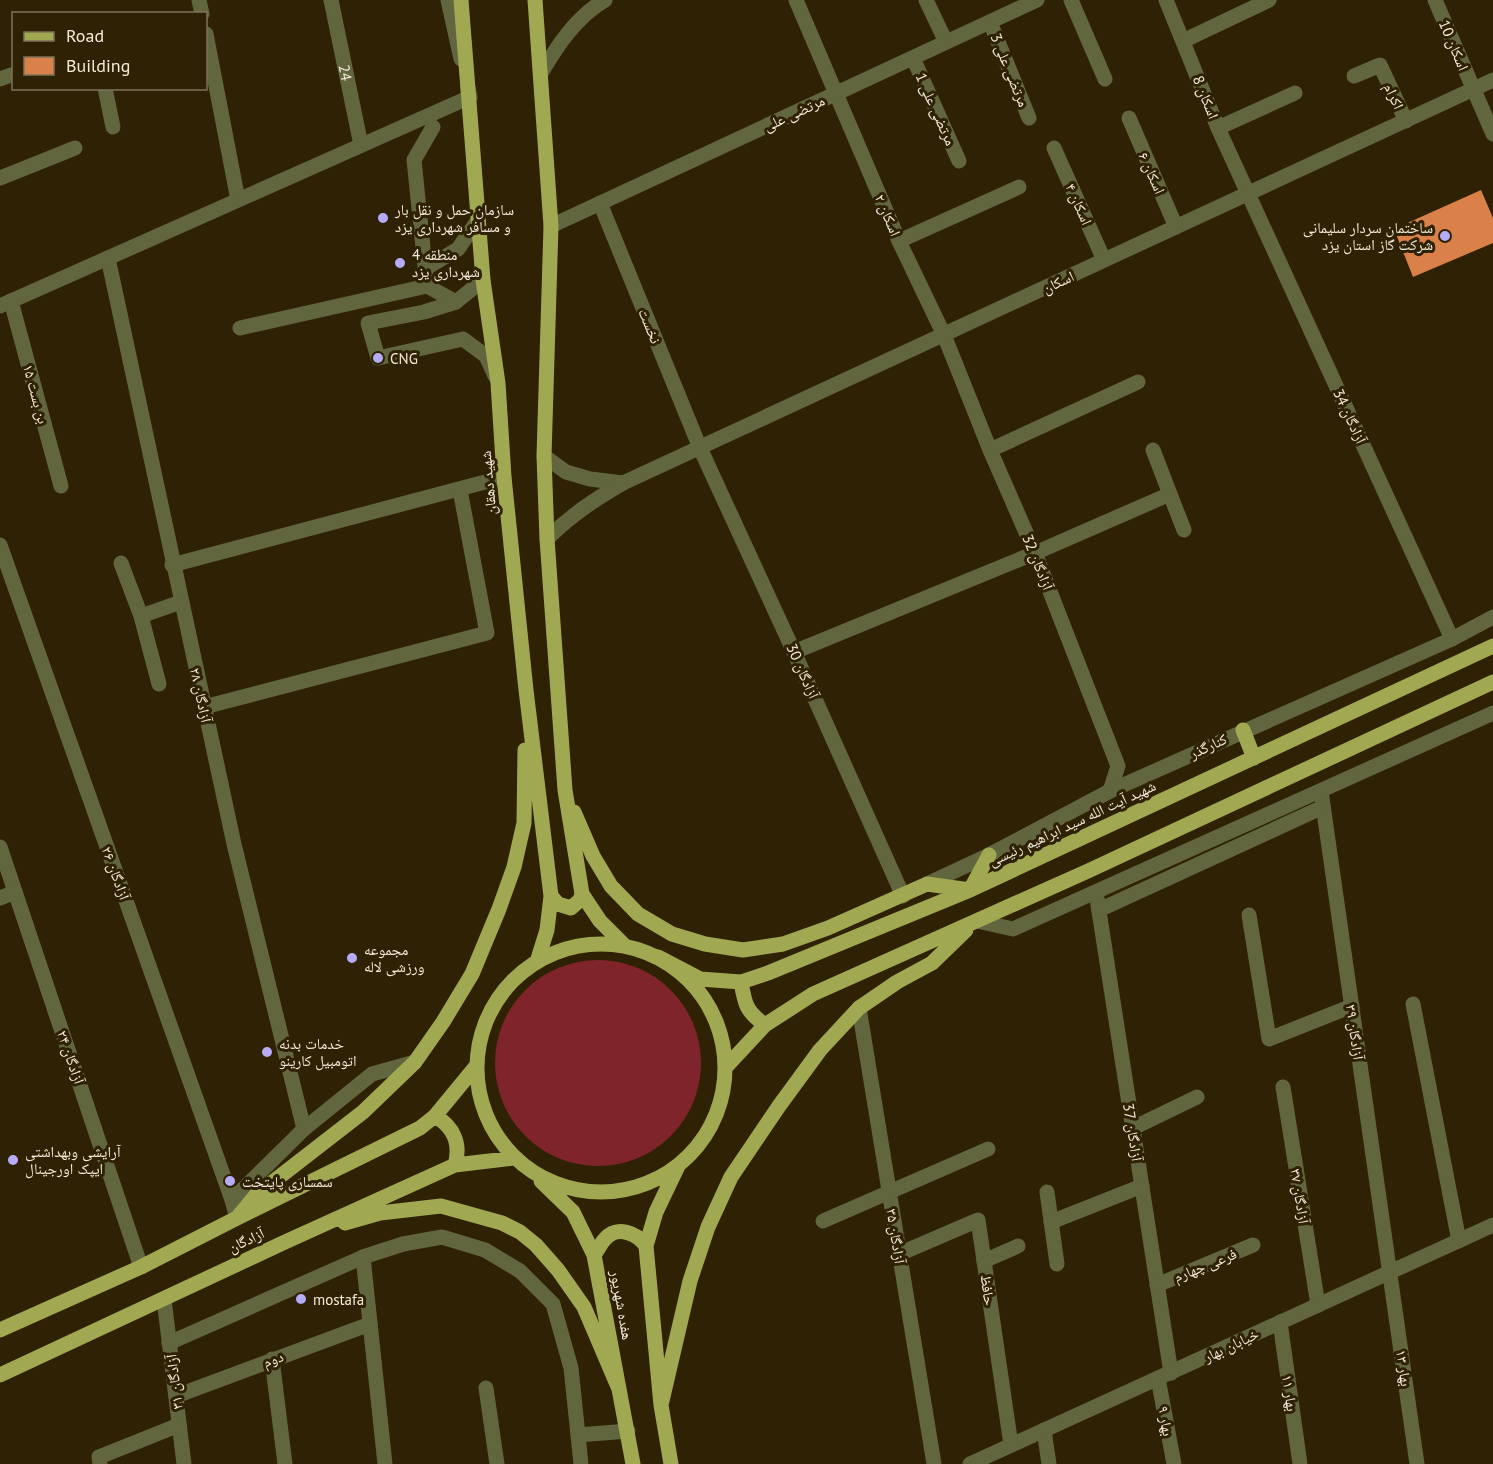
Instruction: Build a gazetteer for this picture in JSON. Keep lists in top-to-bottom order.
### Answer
{
  "streets": {
    "main road": [
      "شهید دهقان",
      "شهید آیت الله سید ابراهیم رئیسی",
      "آزادگان",
      "هفده شهریور"
    ],
    "street": [
      "اسکان 10",
      "مرتضی علی 3",
      "24",
      "اکرام",
      "اسکان 8",
      "مرتضی علی 1",
      "مرتضی علی",
      "اسکان ۶",
      "اسکان ۴",
      "اسکان ۲",
      "اسکان",
      "نخست",
      "بن بست ۱۵",
      "آزادگان 34",
      "آزادگان 32",
      "آزادگان 30",
      "۲۸ آزادگان",
      "کنارگذر",
      "۲۶ آزادگان",
      "آزادگان ۳۹",
      "۲۴ آزادگان",
      "آزادگان 37",
      "آزادگان ۳۷",
      "آزادگان ۳۵",
      "فرعی چهارم",
      "حافظ",
      "خیابان بهار",
      "دوم",
      "بهار ۱۳",
      "۳۱ آزادگان",
      "بهار ۱۱",
      "بهار ۹"
    ]
  },
  "crossings": [
    ["اسکان 10", "اسکان"],
    ["مرتضی علی 3", "مرتضی علی"],
    ["اکرام", "اسکان"],
    ["اسکان 8", "اسکان"],
    ["اسکان 8", "آزادگان 34"],
    ["مرتضی علی 1", "مرتضی علی"],
    ["مرتضی علی", "اسکان ۲"],
    ["مرتضی علی", "نخست"],
    ["اسکان ۶", "اسکان"],
    ["اسکان ۴", "اسکان"],
    ["اسکان ۲", "اسکان"],
    ["اسکان ۲", "آزادگان 32"],
    ["اسکان", "نخست"],
    ["اسکان", "آزادگان 34"],
    ["اسکان", "آزادگان 32"],
    ["اسکان", "آزادگان 30"],
    ["نخست", "آزادگان 30"],
    ["آزادگان 34", "کنارگذر"],
    ["آزادگان 32", "کنارگذر"],
    ["۲۶ آزادگان", "آزادگان"],
    ["آزادگان ۳۹", "خیابان بهار"],
    ["آزادگان ۳۹", "بهار ۱۳"],
    ["۲۴ آزادگان", "آزادگان"],
    ["آزادگان 37", "فرعی چهارم"],
    ["آزادگان 37", "خیابان بهار"],
    ["آزادگان 37", "بهار ۹"],
    ["آزادگان ۳۷", "خیابان بهار"],
    ["آزادگان ۳۵", "حافظ"],
    ["آزادگان", "۳۱ آزادگان"],
    ["حافظ", "خیابان بهار"],
    ["خیابان بهار", "بهار ۱۳"],
    ["خیابان بهار", "بهار ۱۱"],
    ["خیابان بهار", "بهار ۹"],
    ["دوم", "۳۱ آزادگان"]
  ],
  "places": [
    "سازمان حمل و نقل بار و مسافر شهرداری یزد",
    "ساختمان سردار سلیمانی شرکت گاز استان یزد",
    "منطقه 4 شهرداری یزد",
    "CNG",
    "مجموعه ورزشی لاله",
    "خدمات بدنه اتومبیل کارینو",
    "آرایشی وبهداشتی ایپک اورجینال",
    "سمساری پایتخت",
    "mostafa"
  ],
  "legend": ["Road", "Building"]
}
